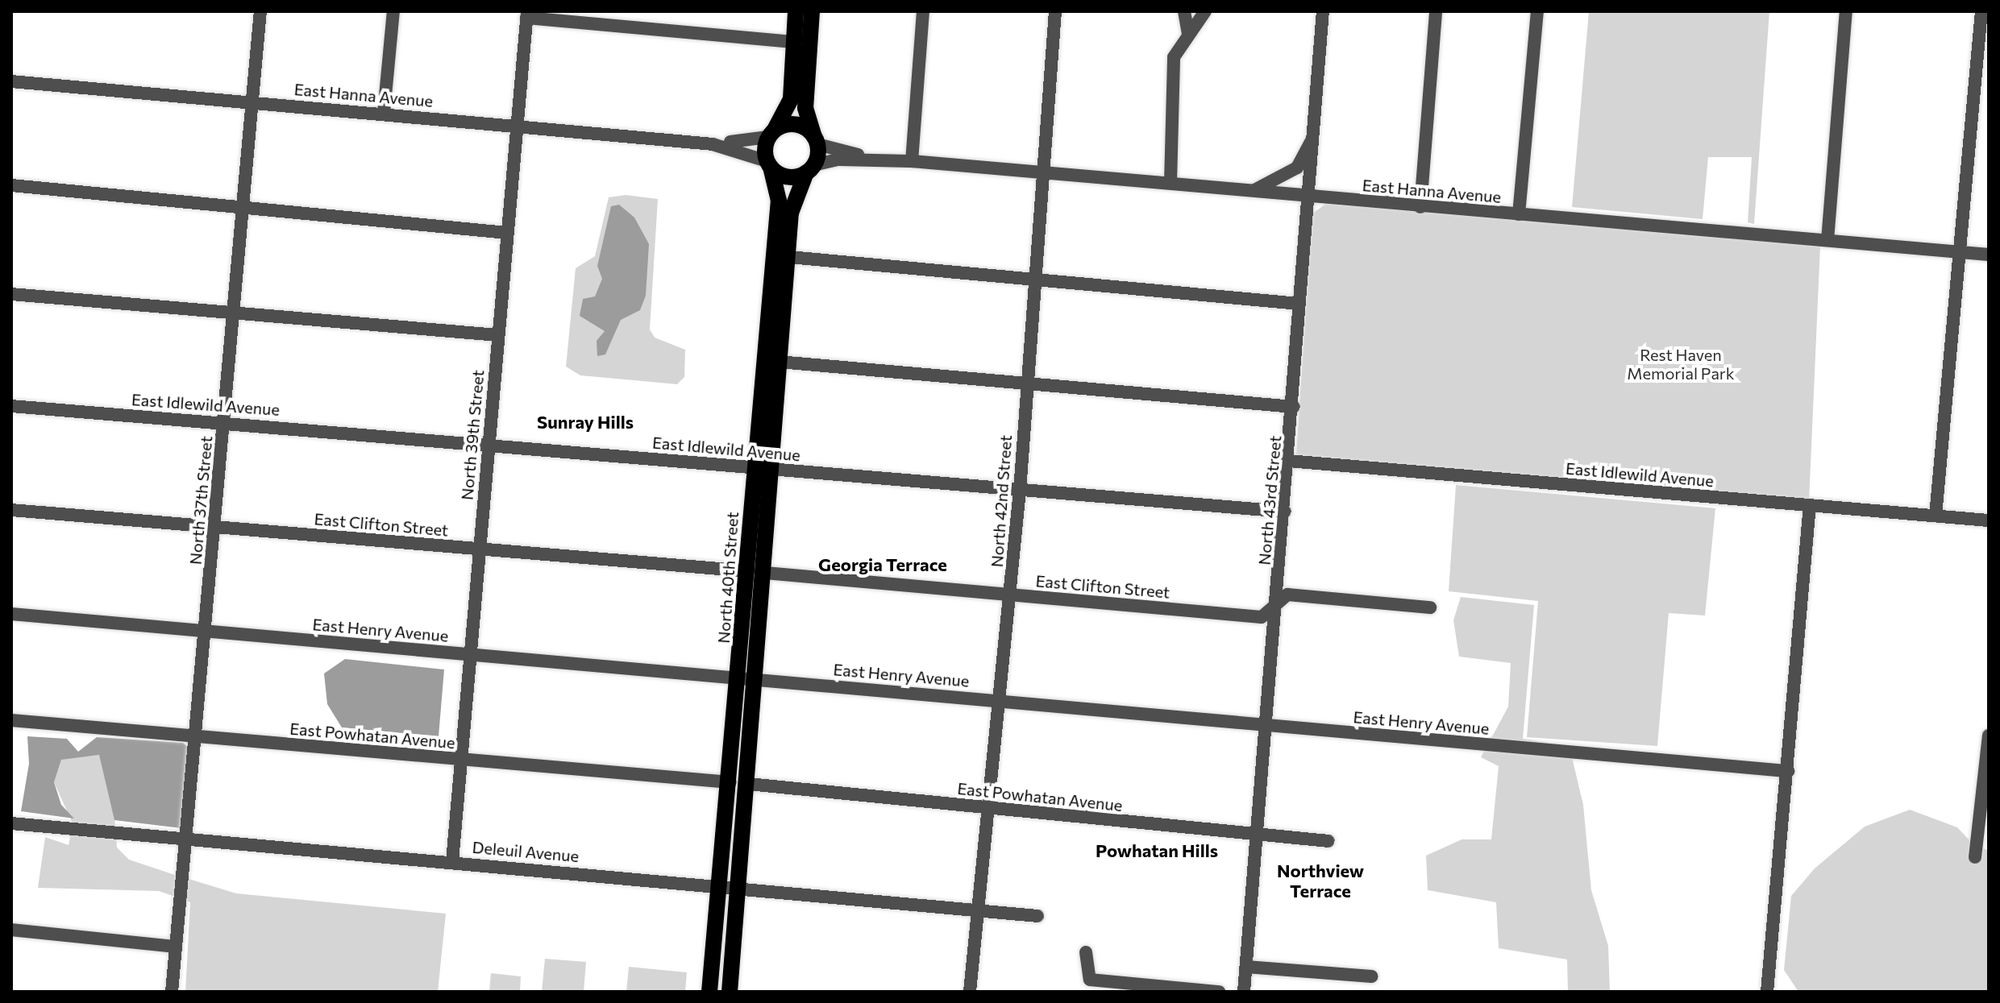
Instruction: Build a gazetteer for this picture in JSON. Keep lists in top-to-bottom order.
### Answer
{
  "streets": {
    "main road": ["North 40th Street"],
    "street": [
      "East Hanna Avenue",
      "East Idlewild Avenue",
      "North 39th Street",
      "North 37th Street",
      "North 43rd Street",
      "North 42nd Street",
      "East Clifton Street",
      "East Henry Avenue",
      "East Powhatan Avenue",
      "Deleuil Avenue"
    ]
  },
  "crossings": [
    ["East Hanna Avenue", "North 39th Street"],
    ["East Hanna Avenue", "North 37th Street"],
    ["East Hanna Avenue", "North 43rd Street"],
    ["East Hanna Avenue", "North 42nd Street"],
    ["East Hanna Avenue", "North 40th Street"],
    ["East Idlewild Avenue", "North 39th Street"],
    ["East Idlewild Avenue", "North 37th Street"],
    ["East Idlewild Avenue", "North 43rd Street"],
    ["East Idlewild Avenue", "North 42nd Street"],
    ["East Idlewild Avenue", "North 40th Street"],
    ["North 39th Street", "East Clifton Street"],
    ["North 39th Street", "East Henry Avenue"],
    ["North 39th Street", "East Powhatan Avenue"],
    ["North 39th Street", "Deleuil Avenue"],
    ["North 37th Street", "East Clifton Street"],
    ["North 37th Street", "East Henry Avenue"],
    ["North 37th Street", "East Powhatan Avenue"],
    ["North 37th Street", "Deleuil Avenue"],
    ["North 43rd Street", "East Clifton Street"],
    ["North 43rd Street", "East Henry Avenue"],
    ["North 43rd Street", "East Powhatan Avenue"],
    ["North 42nd Street", "East Clifton Street"],
    ["North 42nd Street", "East Henry Avenue"],
    ["North 42nd Street", "East Powhatan Avenue"],
    ["North 42nd Street", "Deleuil Avenue"],
    ["East Clifton Street", "North 40th Street"],
    ["North 40th Street", "East Henry Avenue"],
    ["North 40th Street", "East Powhatan Avenue"],
    ["North 40th Street", "Deleuil Avenue"]
  ],
  "districts": [
    "Sunray Hills",
    "Georgia Terrace",
    "Powhatan Hills",
    "Northview Terrace"
  ],
  "parks": ["Rest Haven Memorial Park"]
}
